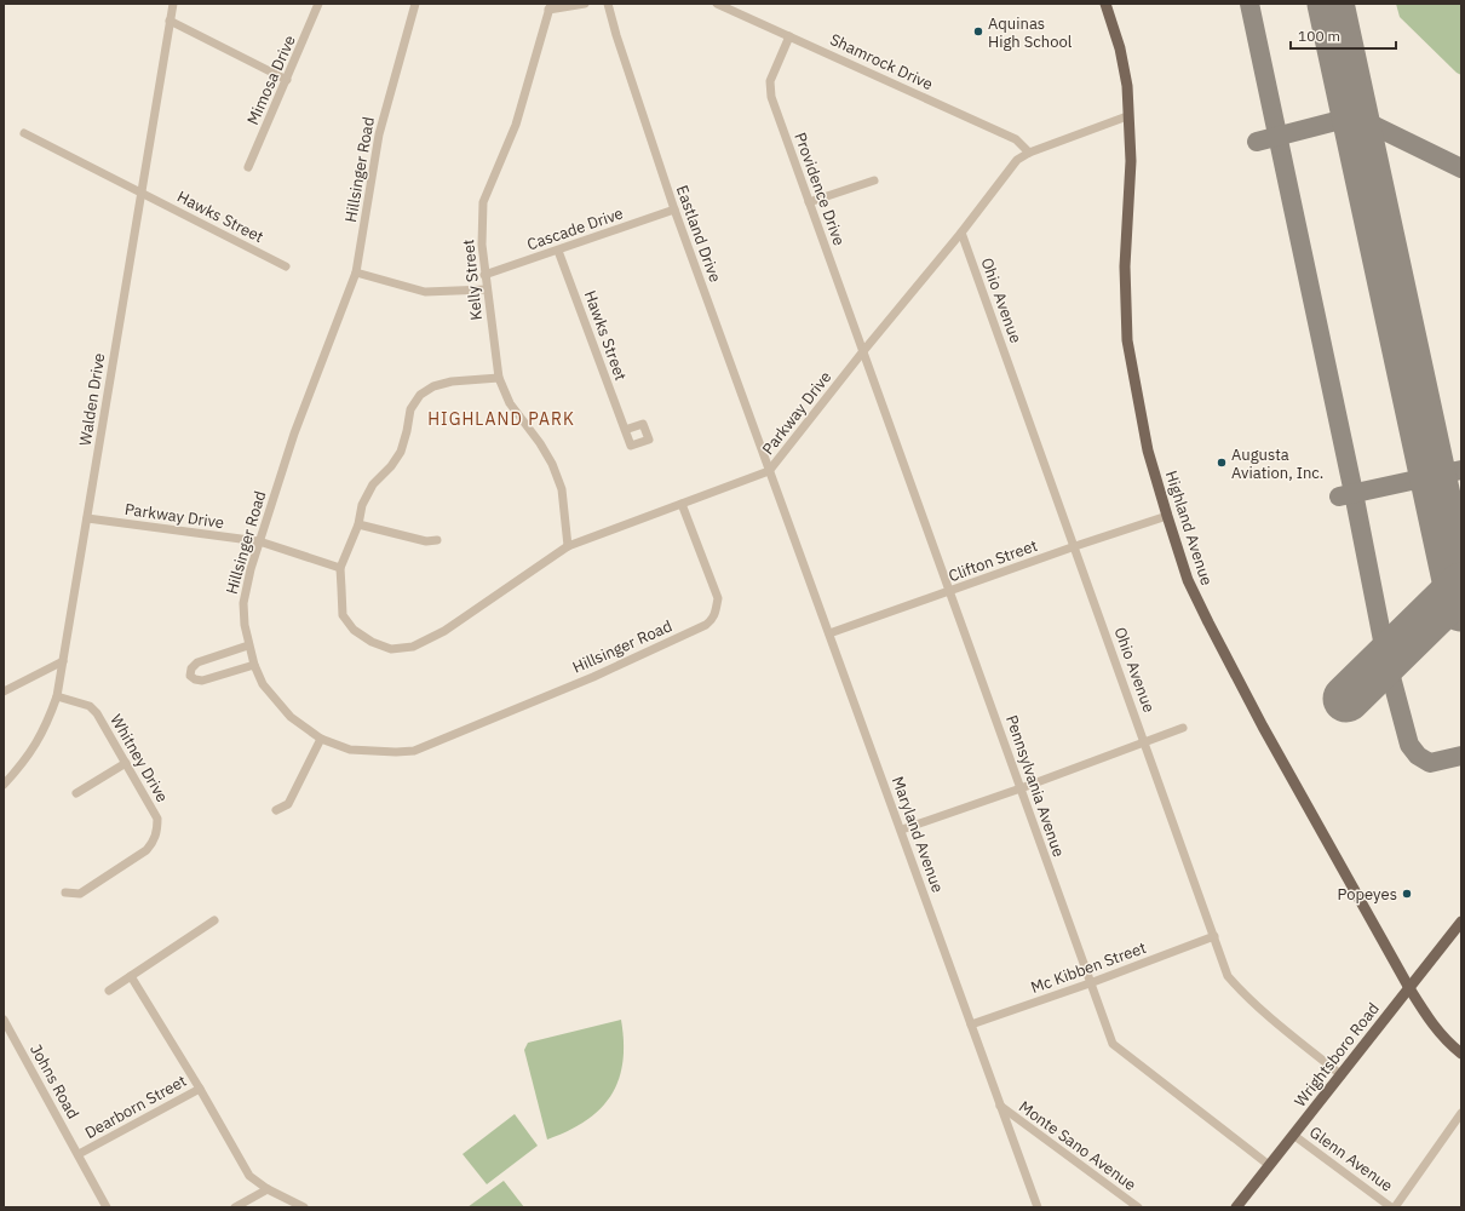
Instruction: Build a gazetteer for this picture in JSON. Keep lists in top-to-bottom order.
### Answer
{
  "streets": {
    "main road": ["Highland Avenue", "Wrightsboro Road"],
    "street": [
      "Shamrock Drive",
      "Mimosa Drive",
      "Hillsinger Road",
      "Providence Drive",
      "Hawks Street",
      "Cascade Drive",
      "Eastland Drive",
      "Kelly Street",
      "Ohio Avenue",
      "Walden Drive",
      "Parkway Drive",
      "Clifton Street",
      "Whitney Drive",
      "Pennsylvania Avenue",
      "Maryland Avenue",
      "Mc Kibben Street",
      "Johns Road",
      "Dearborn Street",
      "Monte Sano Avenue",
      "Glenn Avenue"
    ]
  },
  "crossings": [
    ["Shamrock Drive", "Providence Drive"],
    ["Shamrock Drive", "Parkway Drive"],
    ["Hillsinger Road", "Parkway Drive"],
    ["Providence Drive", "Parkway Drive"],
    ["Providence Drive", "Pennsylvania Avenue"],
    ["Hawks Street", "Cascade Drive"],
    ["Hawks Street", "Walden Drive"],
    ["Cascade Drive", "Eastland Drive"],
    ["Cascade Drive", "Kelly Street"],
    ["Eastland Drive", "Parkway Drive"],
    ["Eastland Drive", "Maryland Avenue"],
    ["Kelly Street", "Parkway Drive"],
    ["Ohio Avenue", "Parkway Drive"],
    ["Ohio Avenue", "Clifton Street"],
    ["Ohio Avenue", "Mc Kibben Street"],
    ["Ohio Avenue", "Wrightsboro Road"],
    ["Walden Drive", "Parkway Drive"],
    ["Walden Drive", "Whitney Drive"],
    ["Parkway Drive", "Highland Avenue"],
    ["Parkway Drive", "Pennsylvania Avenue"],
    ["Parkway Drive", "Maryland Avenue"],
    ["Highland Avenue", "Clifton Street"],
    ["Highland Avenue", "Wrightsboro Road"],
    ["Clifton Street", "Pennsylvania Avenue"],
    ["Clifton Street", "Maryland Avenue"],
    ["Pennsylvania Avenue", "Mc Kibben Street"],
    ["Pennsylvania Avenue", "Wrightsboro Road"],
    ["Maryland Avenue", "Mc Kibben Street"],
    ["Maryland Avenue", "Monte Sano Avenue"],
    ["Wrightsboro Road", "Glenn Avenue"],
    ["Johns Road", "Dearborn Street"]
  ],
  "districts": ["HIGHLAND PARK"],
  "places": ["Aquinas High School", "Augusta Aviation, Inc.", "Popeyes"],
  "scale_bar": "100 m"
}
